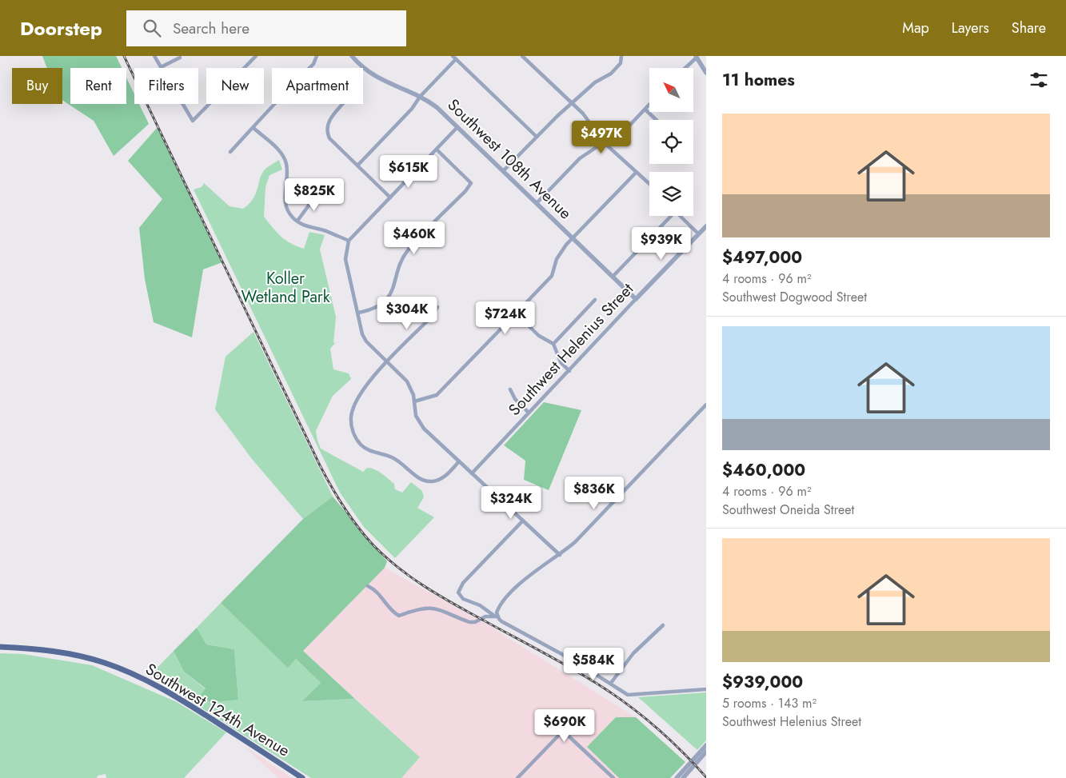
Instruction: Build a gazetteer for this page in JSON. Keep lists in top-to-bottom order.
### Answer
{
  "streets": {
    "main road": ["Southwest 124th Avenue"],
    "street": ["Southwest 108th Avenue", "Southwest Helenius Street"]
  },
  "crossings": [
    ["Southwest 108th Avenue", "Southwest Helenius Street"]
  ],
  "parks": ["Koller Wetland Park"],
  "north": "top left",
  "page": {
    "header": "Doorstep",
    "search": "Search here",
    "nav": ["Map", "Layers", "Share"],
    "heading": "11 homes",
    "chip": [
      "Buy",
      "Rent",
      "Filters",
      "New",
      "Apartment"
    ],
    "list": [
      {
        "name": "$497,000",
        "note": "4 rooms · 96 m² · Southwest Dogwood Street"
      },
      {
        "name": "$460,000",
        "note": "4 rooms · 96 m² · Southwest Oneida Street"
      },
      {
        "name": "$939,000",
        "note": "5 rooms · 143 m² · Southwest Helenius Street"
      }
    ],
    "price": [
      "$497K",
      "$615K",
      "$825K",
      "$460K",
      "$939K",
      "$304K",
      "$724K",
      "$836K",
      "$324K",
      "$584K",
      "$690K"
    ]
  }
}
